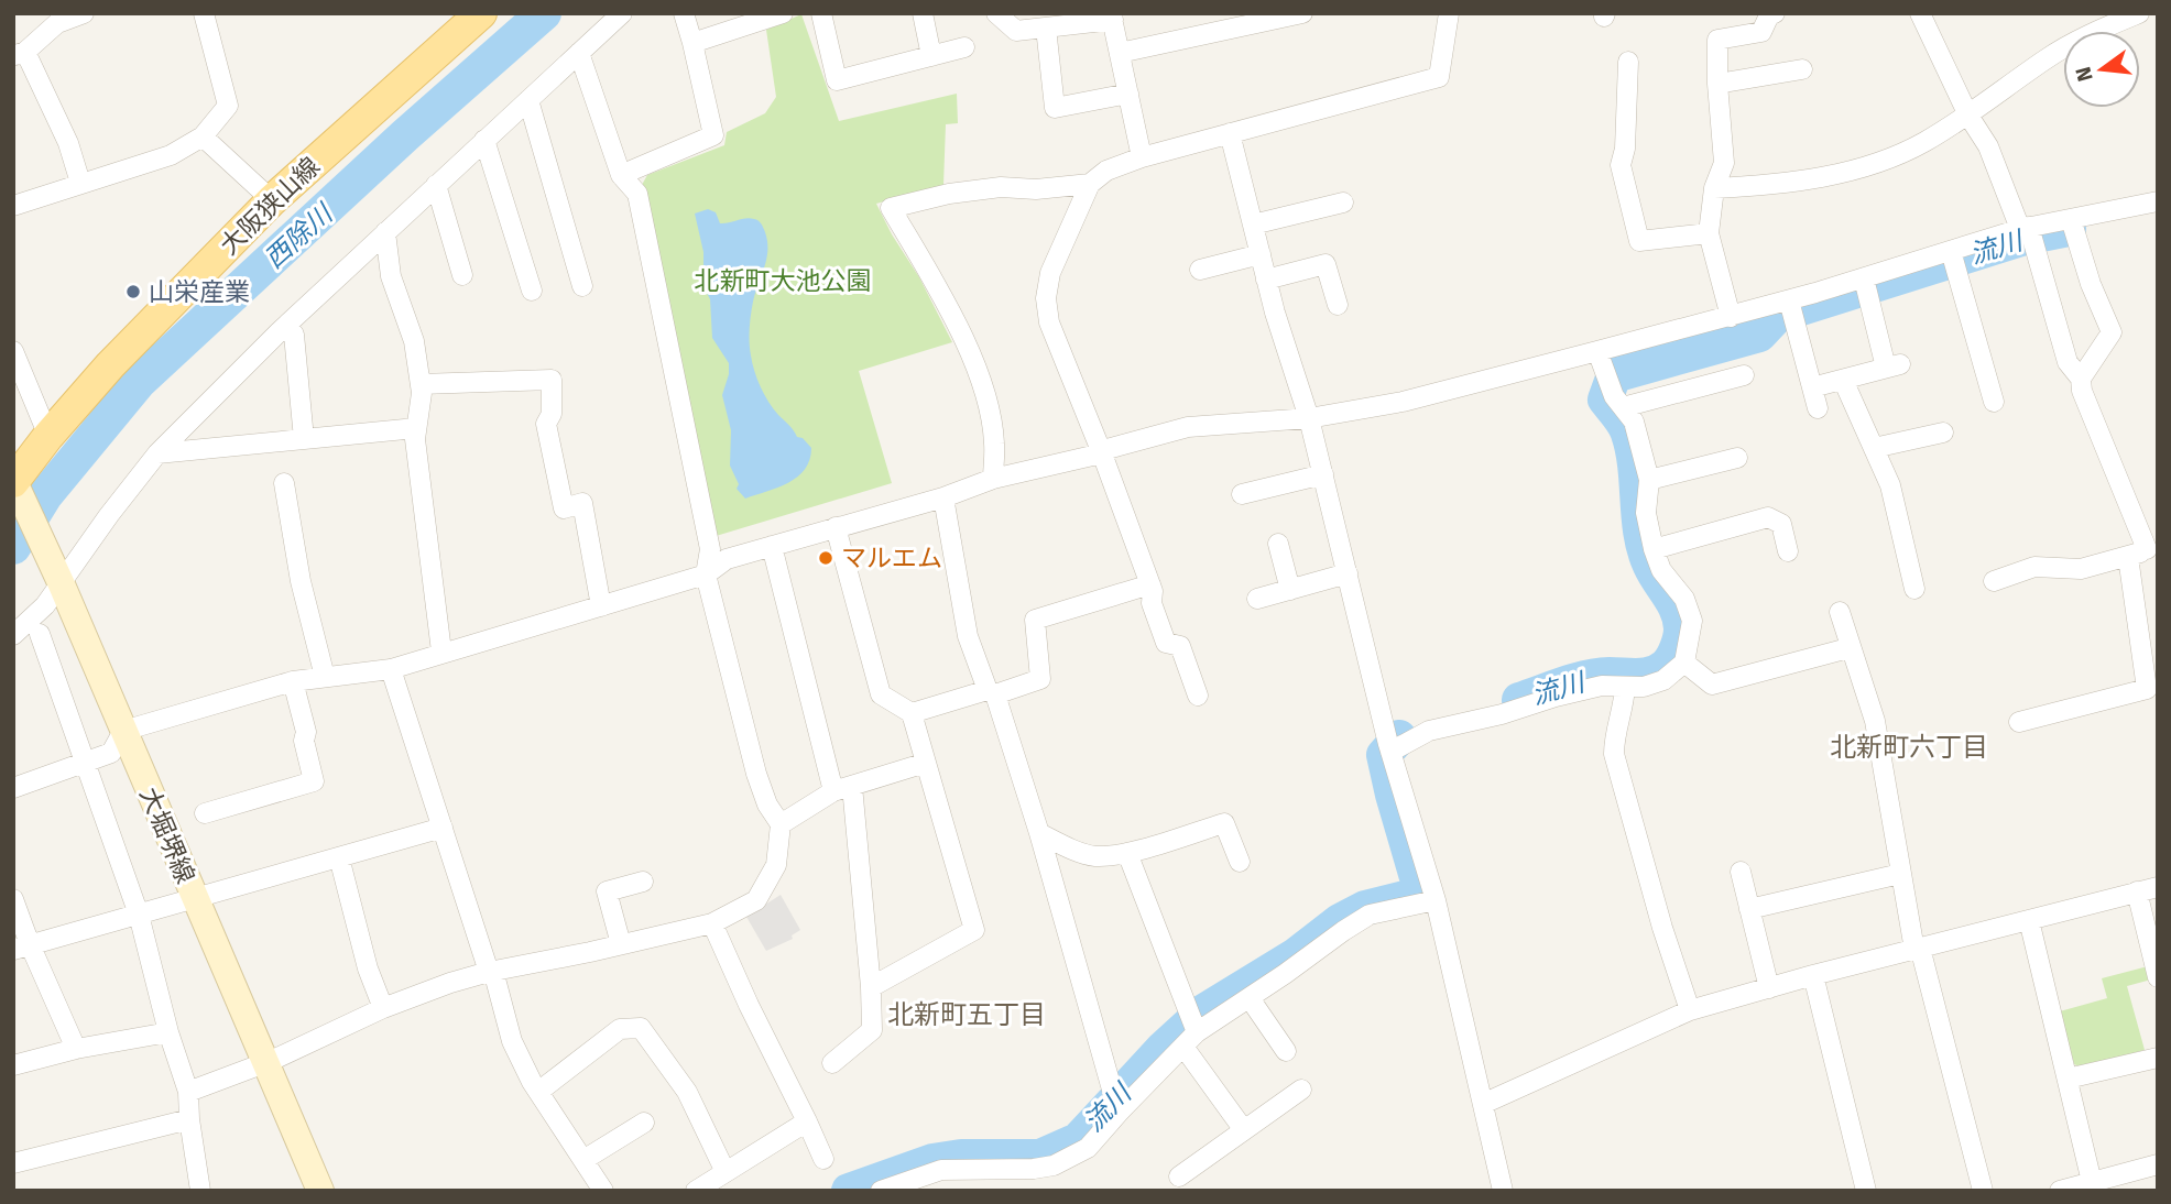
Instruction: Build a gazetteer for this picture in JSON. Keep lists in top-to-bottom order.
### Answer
{
  "streets": {
    "main road": ["大阪狭山線", "大堀堺線"]
  },
  "crossings": [
    ["大阪狭山線", "大堀堺線"]
  ],
  "districts": ["北新町六丁目", "北新町五丁目"],
  "water": ["西除川", "流川"],
  "parks": ["北新町大池公園"],
  "places": ["山栄産業", "マルエム"],
  "north": "left"
}
